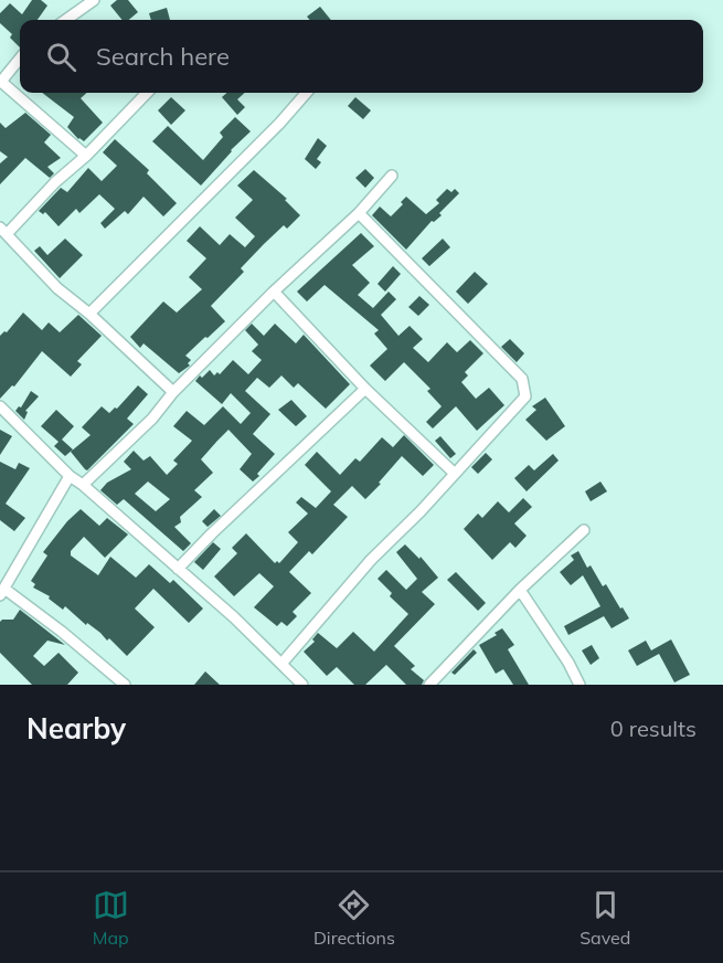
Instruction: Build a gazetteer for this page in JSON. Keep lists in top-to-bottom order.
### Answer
{
  "page": {
    "search": "Search here",
    "heading": ["Nearby", "0 results"],
    "nav": ["Map", "Directions", "Saved"]
  }
}
